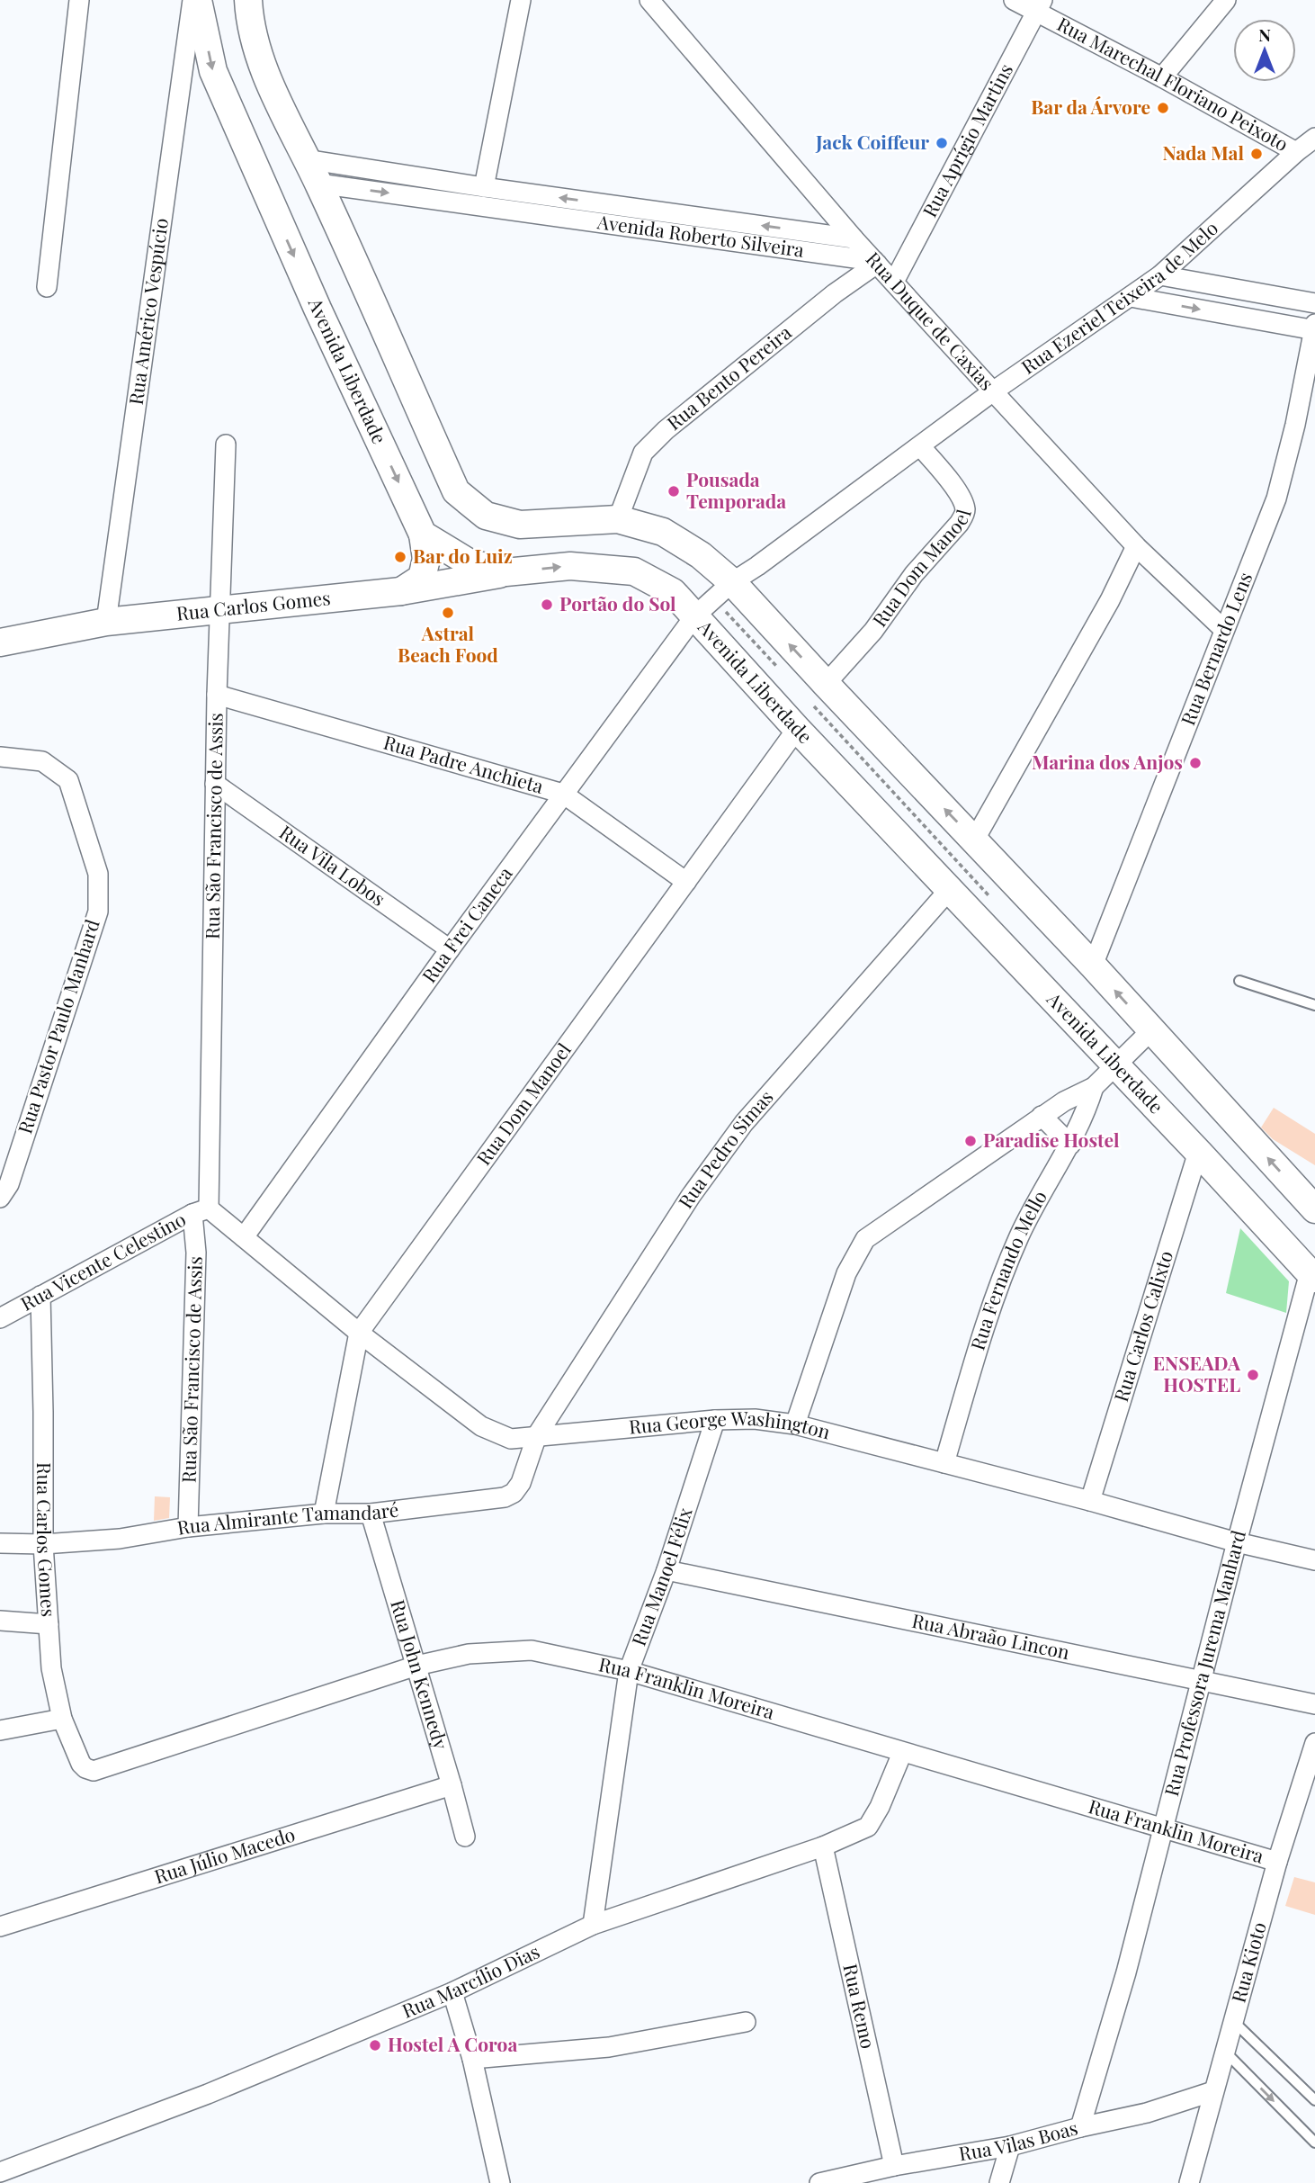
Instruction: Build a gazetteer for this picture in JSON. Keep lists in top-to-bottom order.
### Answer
{
  "streets": {
    "main road": ["Avenida Liberdade", "Rua Carlos Gomes"],
    "street": [
      "Rua Marechal Floriano Peixoto",
      "Rua Aprígio Martins",
      "Avenida Roberto Silveira",
      "Rua Ezeriel Teixeira de Melo",
      "Rua Américo Vespúcio",
      "Rua Duque de Caxias",
      "Rua Bento Pereira",
      "Rua Dom Manoel",
      "Rua Bernardo Lens",
      "Rua Padre Anchieta",
      "Rua São Francisco de Assis",
      "Rua Vila Lobos",
      "Rua Frei Caneca",
      "Rua Pastor Paulo Manhard",
      "Rua Pedro Simas",
      "Rua Vicente Celestino",
      "Rua Fernando Mello",
      "Rua Carlos Calixto",
      "Rua George Washington",
      "Rua Almirante Tamandaré",
      "Rua Manoel Félix",
      "Rua Abraão Lincon",
      "Rua Professora Jurema Manhard",
      "Rua John Kennedy",
      "Rua Franklin Moreira",
      "Rua Júlio Macedo",
      "Rua Kioto",
      "Rua Marcílio Dias",
      "Rua Remo",
      "Rua Vilas Boas"
    ]
  },
  "crossings": [
    ["Rua Marechal Floriano Peixoto", "Rua Aprígio Martins"],
    ["Rua Marechal Floriano Peixoto", "Rua Ezeriel Teixeira de Melo"],
    ["Rua Aprígio Martins", "Rua Duque de Caxias"],
    ["Avenida Roberto Silveira", "Rua Duque de Caxias"],
    ["Avenida Roberto Silveira", "Rua Bento Pereira"],
    ["Rua Ezeriel Teixeira de Melo", "Rua Duque de Caxias"],
    ["Rua Ezeriel Teixeira de Melo", "Avenida Liberdade"],
    ["Rua Ezeriel Teixeira de Melo", "Rua Dom Manoel"],
    ["Rua Ezeriel Teixeira de Melo", "Rua Frei Caneca"],
    ["Rua Américo Vespúcio", "Rua Carlos Gomes"],
    ["Rua Duque de Caxias", "Rua Bento Pereira"],
    ["Rua Duque de Caxias", "Rua Bernardo Lens"],
    ["Avenida Liberdade", "Rua Dom Manoel"],
    ["Avenida Liberdade", "Rua Carlos Gomes"],
    ["Avenida Liberdade", "Rua Frei Caneca"],
    ["Avenida Liberdade", "Rua Pedro Simas"],
    ["Avenida Liberdade", "Rua Carlos Calixto"],
    ["Avenida Liberdade", "Rua Professora Jurema Manhard"],
    ["Rua Dom Manoel", "Rua Padre Anchieta"],
    ["Rua Dom Manoel", "Rua George Washington"],
    ["Rua Dom Manoel", "Rua Almirante Tamandaré"],
    ["Rua Carlos Gomes", "Rua São Francisco de Assis"],
    ["Rua Carlos Gomes", "Rua Vicente Celestino"],
    ["Rua Carlos Gomes", "Rua Almirante Tamandaré"],
    ["Rua Carlos Gomes", "Rua Franklin Moreira"],
    ["Rua Padre Anchieta", "Rua São Francisco de Assis"],
    ["Rua Padre Anchieta", "Rua Frei Caneca"],
    ["Rua São Francisco de Assis", "Rua Vila Lobos"],
    ["Rua São Francisco de Assis", "Rua Vicente Celestino"],
    ["Rua São Francisco de Assis", "Rua George Washington"],
    ["Rua São Francisco de Assis", "Rua Almirante Tamandaré"],
    ["Rua Vila Lobos", "Rua Frei Caneca"],
    ["Rua Frei Caneca", "Rua George Washington"],
    ["Rua Pedro Simas", "Rua George Washington"],
    ["Rua Pedro Simas", "Rua Almirante Tamandaré"],
    ["Rua Vicente Celestino", "Rua George Washington"],
    ["Rua Fernando Mello", "Rua George Washington"],
    ["Rua Carlos Calixto", "Rua George Washington"],
    ["Rua George Washington", "Rua Almirante Tamandaré"],
    ["Rua George Washington", "Rua Manoel Félix"],
    ["Rua George Washington", "Rua Professora Jurema Manhard"],
    ["Rua Almirante Tamandaré", "Rua John Kennedy"],
    ["Rua Manoel Félix", "Rua Abraão Lincon"],
    ["Rua Manoel Félix", "Rua Franklin Moreira"],
    ["Rua Manoel Félix", "Rua Marcílio Dias"],
    ["Rua Abraão Lincon", "Rua Professora Jurema Manhard"],
    ["Rua Professora Jurema Manhard", "Rua Franklin Moreira"],
    ["Rua Professora Jurema Manhard", "Rua Vilas Boas"],
    ["Rua John Kennedy", "Rua Franklin Moreira"],
    ["Rua John Kennedy", "Rua Júlio Macedo"],
    ["Rua Franklin Moreira", "Rua Kioto"],
    ["Rua Franklin Moreira", "Rua Marcílio Dias"],
    ["Rua Kioto", "Rua Vilas Boas"],
    ["Rua Marcílio Dias", "Rua Remo"],
    ["Rua Remo", "Rua Vilas Boas"]
  ],
  "one_way": ["Avenida Liberdade"],
  "places": [
    "Bar da Árvore",
    "Jack Coiffeur",
    "Nada Mal",
    "Pousada Temporada",
    "Bar do Luiz",
    "Portão do Sol",
    "Astral Beach Food",
    "Marina dos Anjos",
    "Paradise Hostel",
    "ENSEADA HOSTEL",
    "Hostel A Coroa"
  ],
  "north": "top"
}
